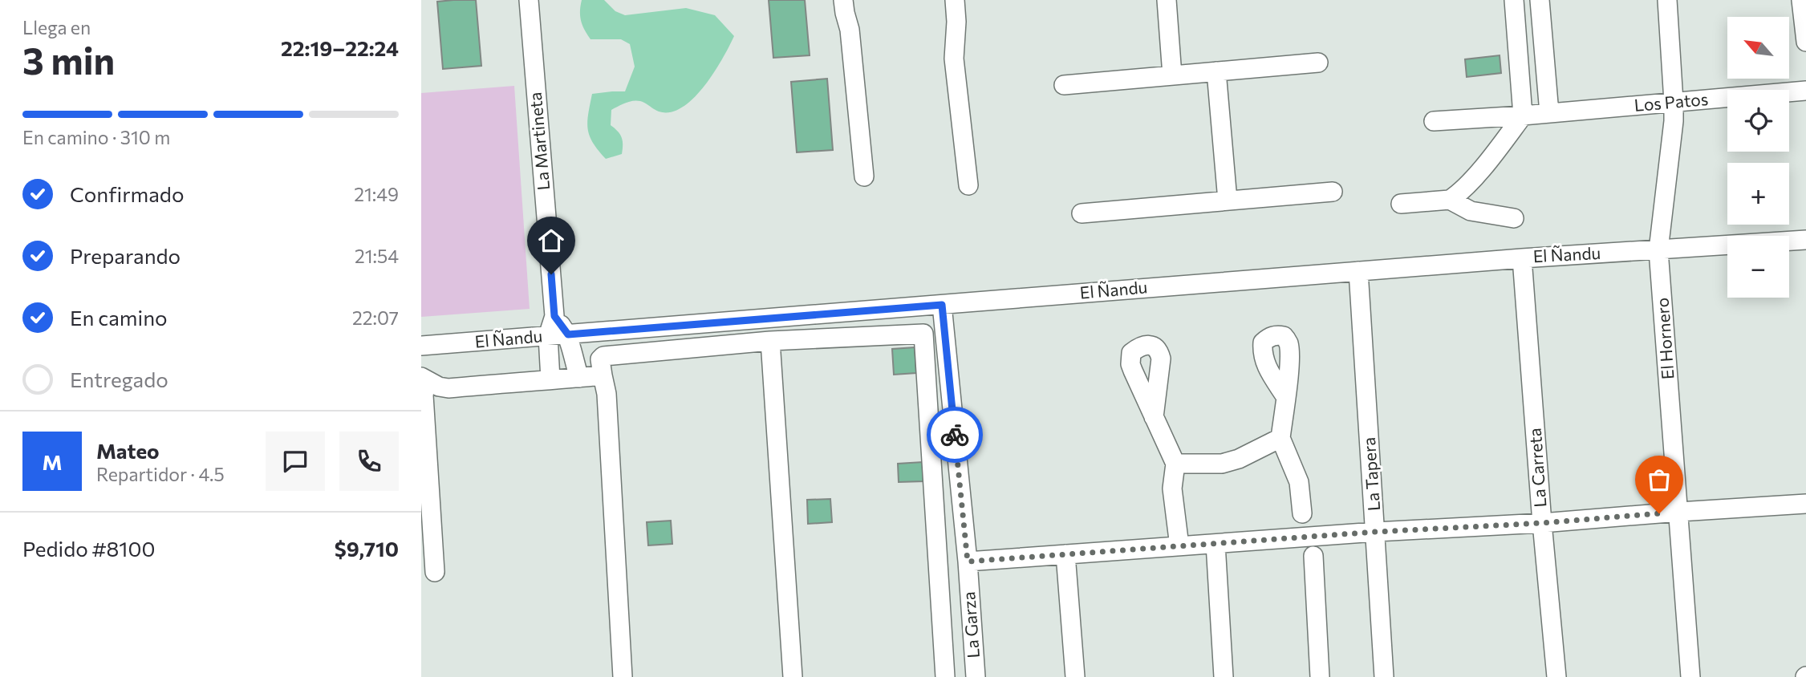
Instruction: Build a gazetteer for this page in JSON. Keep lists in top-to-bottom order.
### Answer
{
  "streets": {
    "street": [
      "Los Patos",
      "La Martineta",
      "El Ñandu",
      "El Hornero",
      "La Carreta",
      "La Tapera",
      "La Garza"
    ]
  },
  "crossings": [
    ["Los Patos", "El Hornero"],
    ["El Ñandu", "El Hornero"],
    ["El Ñandu", "La Carreta"],
    ["El Ñandu", "La Tapera"],
    ["El Ñandu", "La Garza"]
  ],
  "north": "top left",
  "page": {
    "heading": ["3 min", "Llega en", "22:19–22:24"],
    "panel": [
      "Mateo",
      "Repartidor · 4.5",
      "Pedido #8100",
      "$9,710"
    ],
    "map_buttons": ["+", "−"],
    "bar": "En camino · 310 m",
    "list": [
      ["Confirmado", "21:49"],
      ["Preparando", "21:54"],
      ["En camino", "22:07"],
      "Entregado"
    ],
    "round": "M"
  }
}
